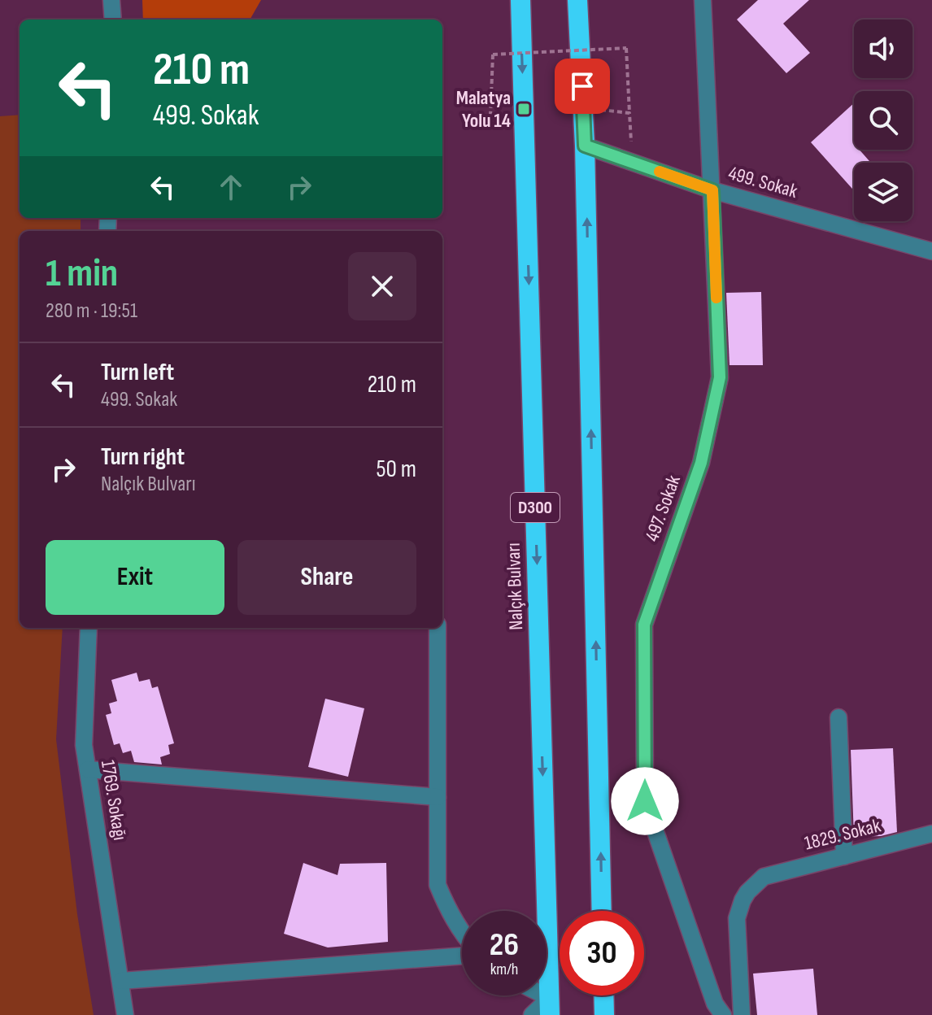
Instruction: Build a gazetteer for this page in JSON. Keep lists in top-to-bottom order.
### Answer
{
  "streets": {
    "highway": ["D300", "Nalçık Bulvarı"],
    "street": [
      "499. Sokak",
      "497. Sokak",
      "1769. Sokağı",
      "1829. Sokak"
    ]
  },
  "crossings": [
    ["499. Sokak", "497. Sokak"]
  ],
  "places": {
    "transit": ["Malatya Yolu 14"]
  },
  "page": {
    "turn": ["210 m", "499. Sokak"],
    "heading": ["1 min", "280 m · 19:51"],
    "list": [
      {
        "name": "Turn left",
        "note": "499. Sokak",
        "value": "210 m"
      },
      {
        "name": "Turn right",
        "note": "Nalçık Bulvarı",
        "value": "50 m"
      }
    ],
    "buttons": ["Exit", "Share"],
    "speed": "26 km/h",
    "limit": "30"
  }
}
